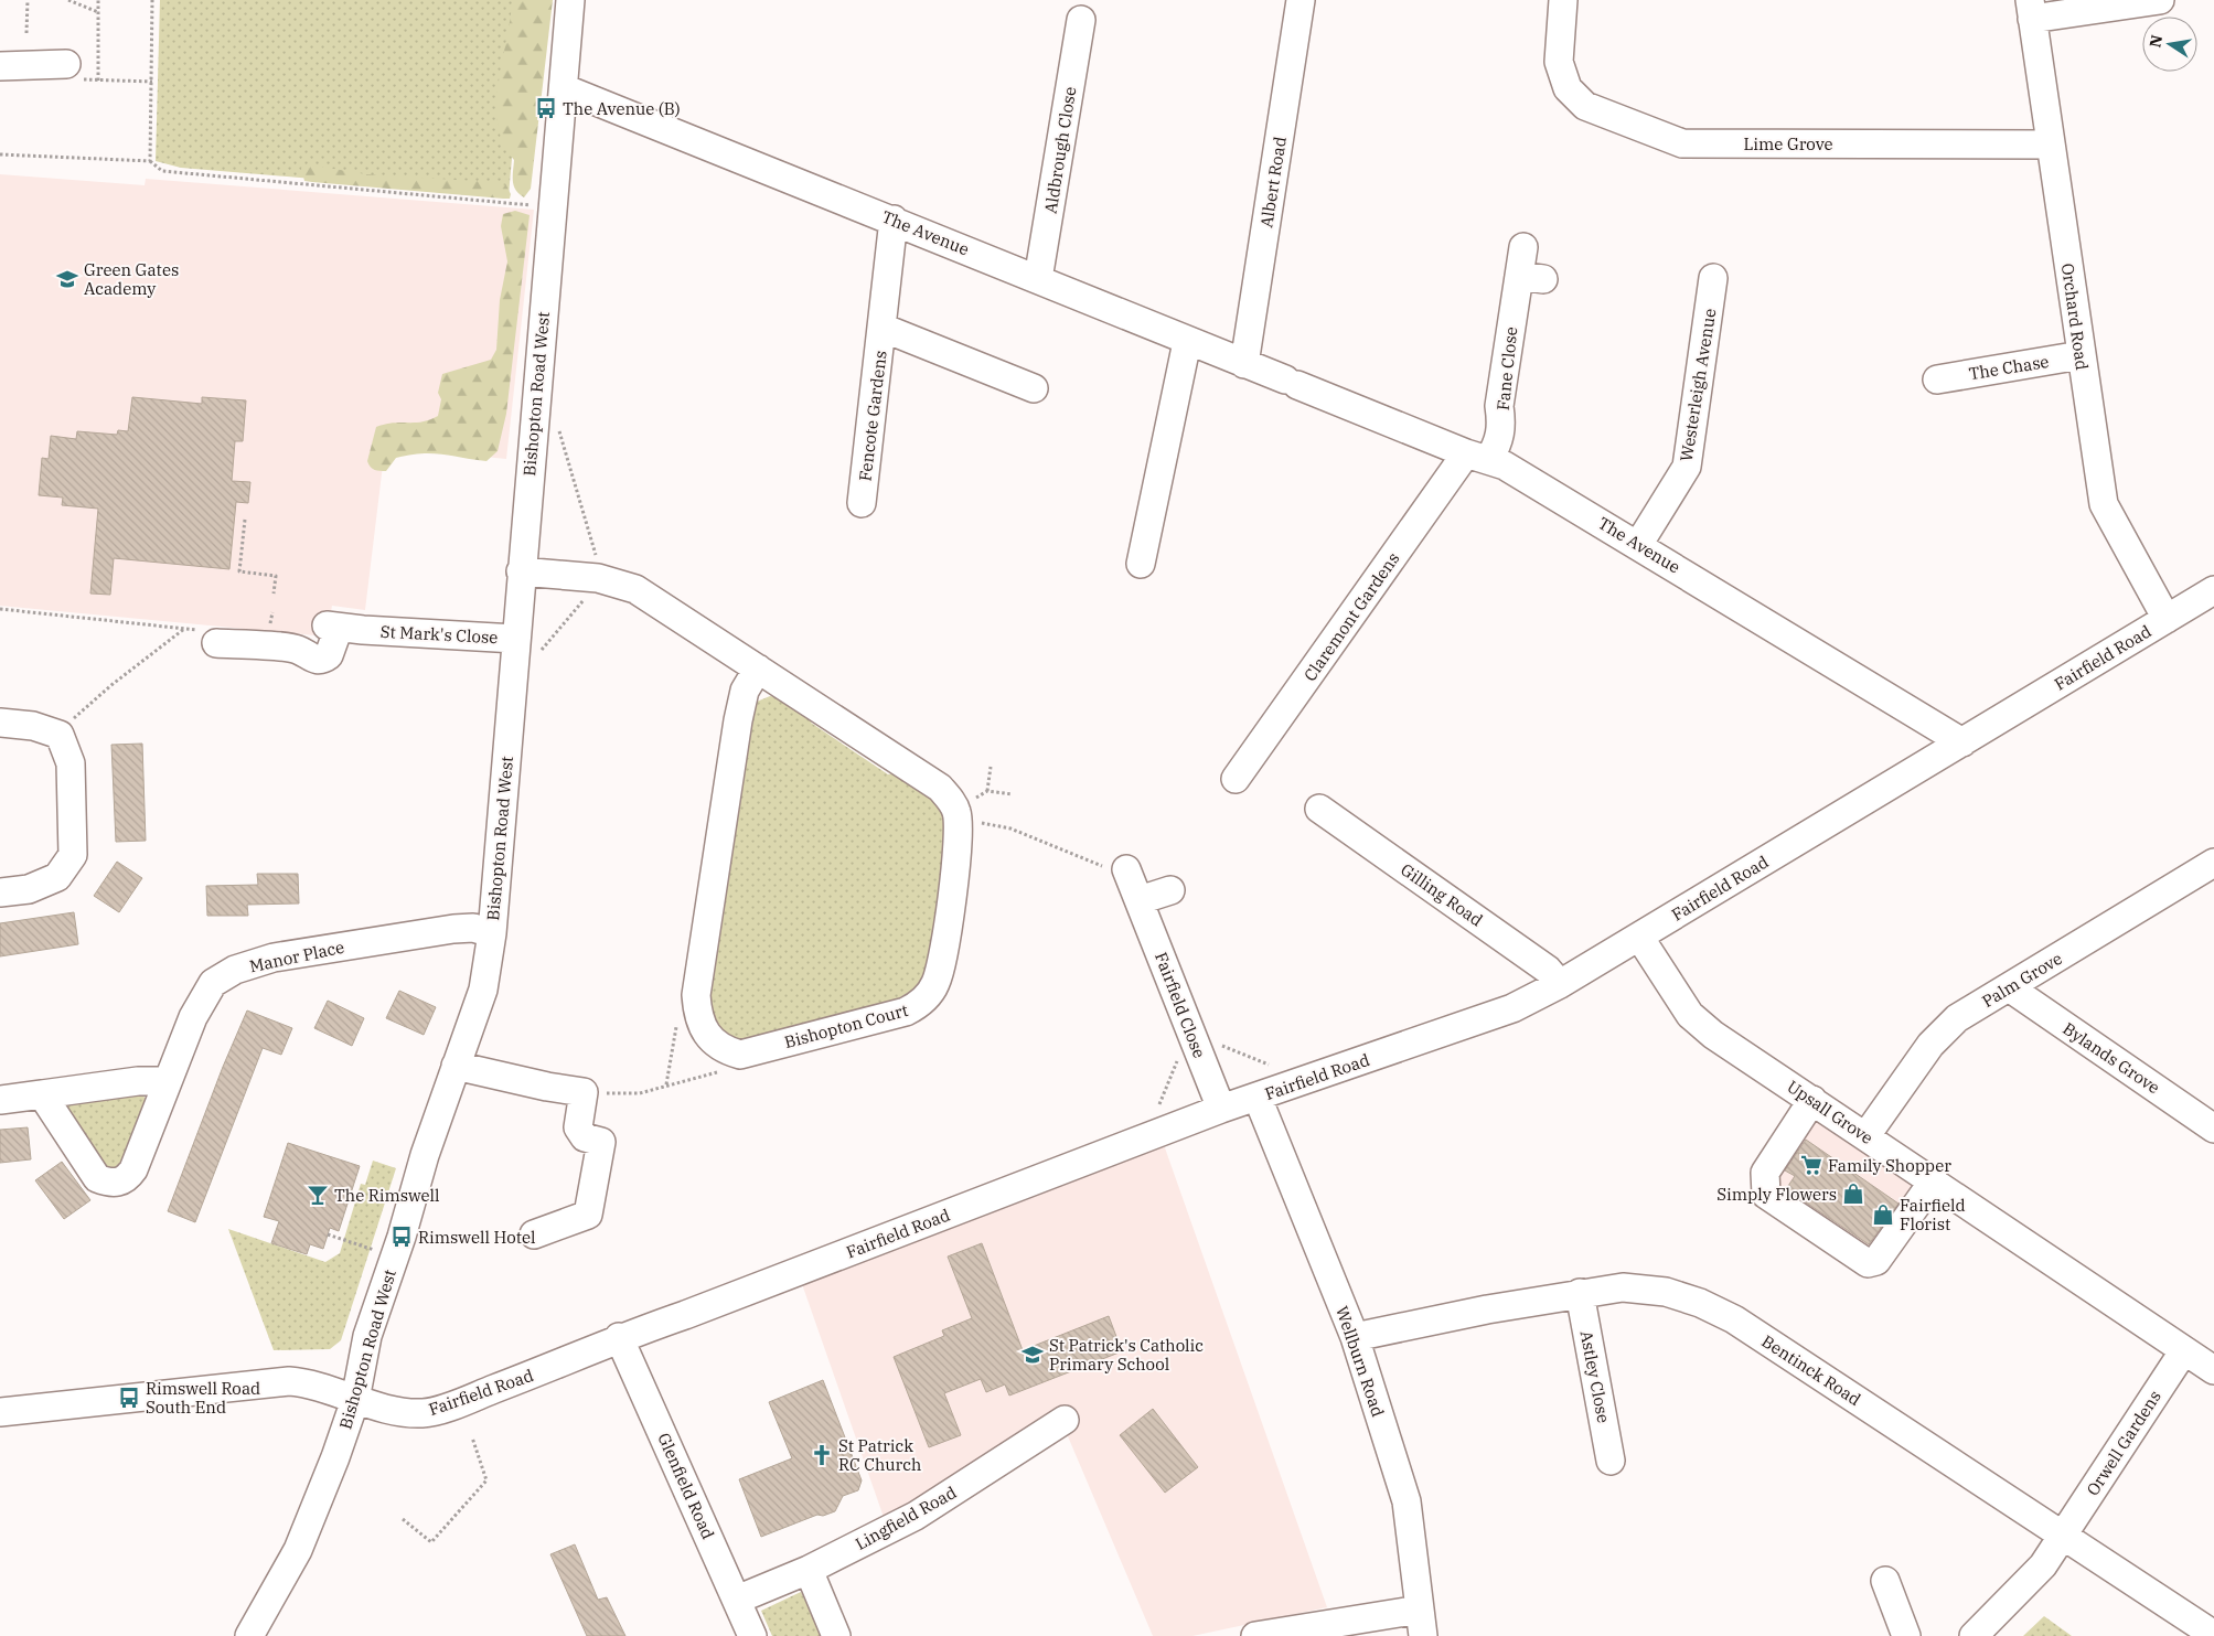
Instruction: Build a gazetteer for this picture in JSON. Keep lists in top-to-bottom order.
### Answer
{
  "streets": {
    "street": [
      "Lime Grove",
      "Aldbrough Close",
      "Albert Road",
      "The Avenue",
      "Orchard Road",
      "The Chase",
      "Fane Close",
      "Westerleigh Avenue",
      "Bishopton Road West",
      "Fencote Gardens",
      "Claremont Gardens",
      "St Mark's Close",
      "Fairfield Road",
      "Gilling Road",
      "Manor Place",
      "Palm Grove",
      "Fairfield Close",
      "Bishopton Court",
      "Bylands Grove",
      "Upsall Grove",
      "Wellburn Road",
      "Bentinck Road",
      "Astley Close",
      "Orwell Gardens",
      "Glenfield Road",
      "Lingfield Road"
    ]
  },
  "crossings": [
    ["Lime Grove", "Orchard Road"],
    ["Aldbrough Close", "The Avenue"],
    ["Albert Road", "The Avenue"],
    ["The Avenue", "Fane Close"],
    ["The Avenue", "Westerleigh Avenue"],
    ["The Avenue", "Bishopton Road West"],
    ["The Avenue", "Fencote Gardens"],
    ["The Avenue", "Claremont Gardens"],
    ["The Avenue", "Fairfield Road"],
    ["Orchard Road", "The Chase"],
    ["Orchard Road", "Fairfield Road"],
    ["Fane Close", "Claremont Gardens"],
    ["Bishopton Road West", "St Mark's Close"],
    ["Bishopton Road West", "Fairfield Road"],
    ["Bishopton Road West", "Manor Place"],
    ["Bishopton Road West", "Bishopton Court"],
    ["Fairfield Road", "Gilling Road"],
    ["Fairfield Road", "Fairfield Close"],
    ["Fairfield Road", "Upsall Grove"],
    ["Fairfield Road", "Wellburn Road"],
    ["Fairfield Road", "Glenfield Road"],
    ["Palm Grove", "Bylands Grove"],
    ["Palm Grove", "Upsall Grove"],
    ["Upsall Grove", "Orwell Gardens"],
    ["Wellburn Road", "Bentinck Road"],
    ["Bentinck Road", "Astley Close"],
    ["Bentinck Road", "Orwell Gardens"],
    ["Glenfield Road", "Lingfield Road"]
  ],
  "places": {
    "bus stop": ["The Avenue (B)", "Rimswell Hotel", "Rimswell Road South End"],
    "school or university": ["Green Gates Academy", "St Patrick's Catholic Primary School"],
    "supermarket": ["Family Shopper"],
    "shop": ["Simply Flowers", "Fairfield Florist"],
    "bar": ["The Rimswell"],
    "church": ["St Patrick RC Church"]
  },
  "north": "left"
}
